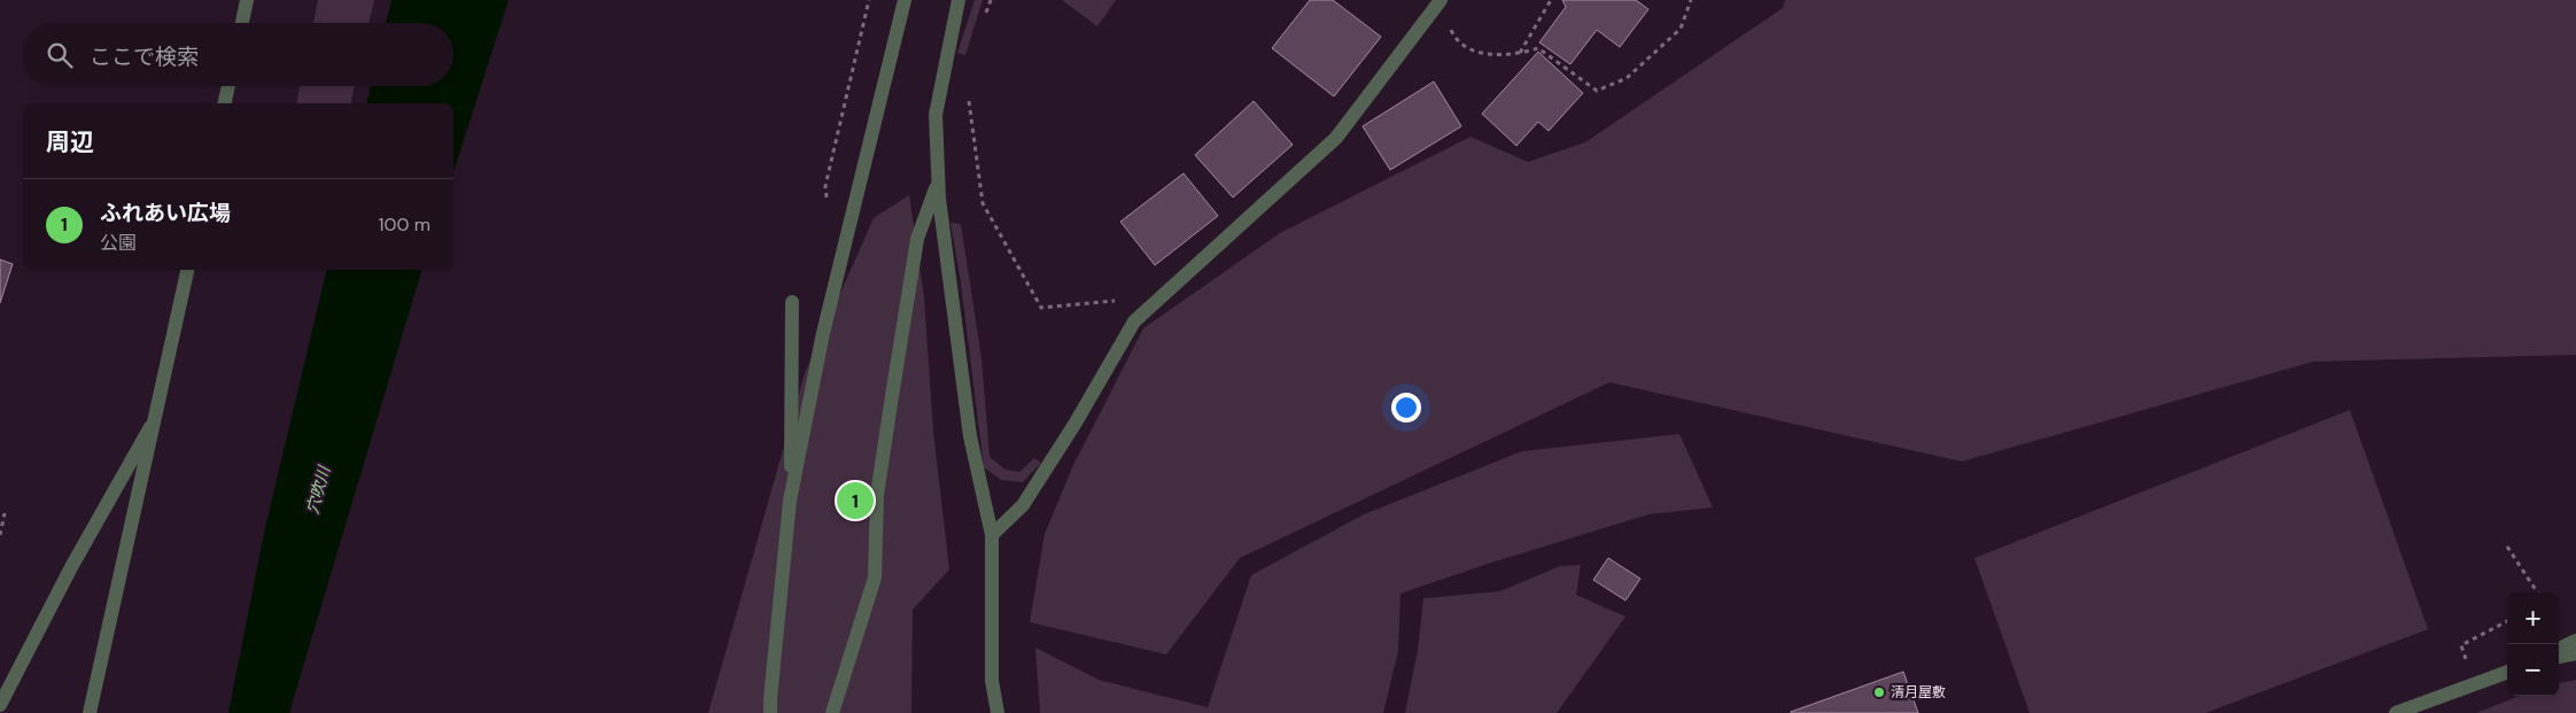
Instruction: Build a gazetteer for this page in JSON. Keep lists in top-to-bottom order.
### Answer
{
  "water": ["穴吹川"],
  "places": ["清月屋敷"],
  "page": {
    "search": "ここで検索",
    "heading": "周辺",
    "list": [
      {
        "mark": "1",
        "name": "ふれあい広場",
        "note": "公園",
        "value": "100 m"
      }
    ],
    "pins": "1",
    "map_buttons": ["+", "−"]
  }
}
